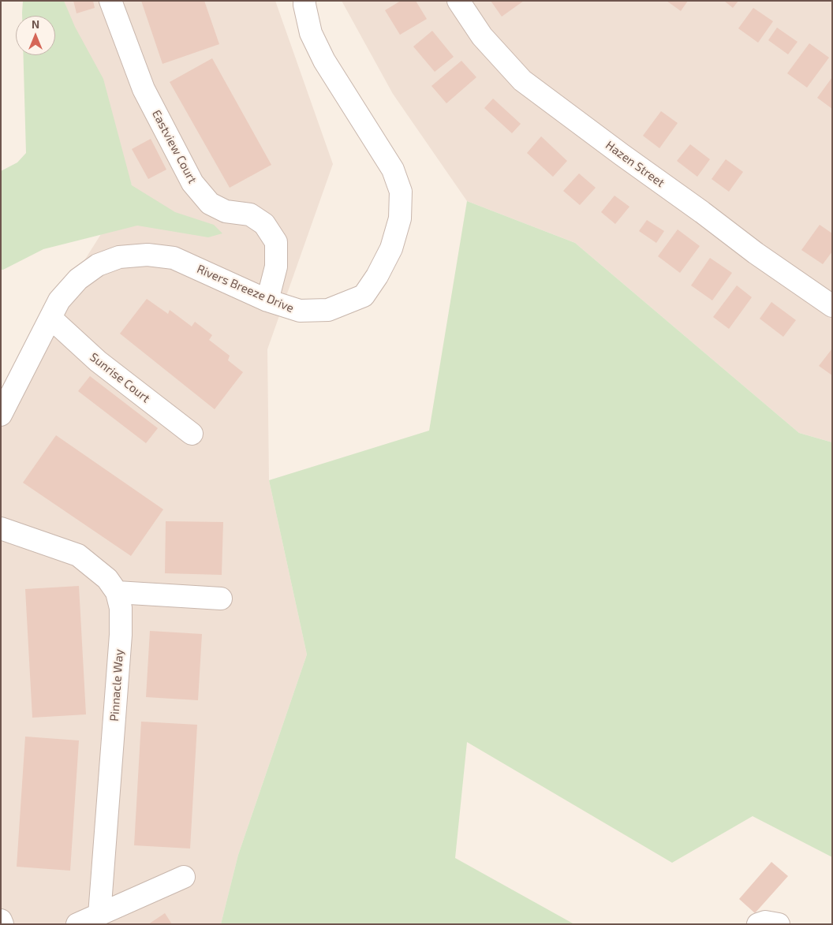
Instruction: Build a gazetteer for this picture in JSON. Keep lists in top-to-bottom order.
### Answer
{
  "streets": {
    "street": [
      "Eastview Court",
      "Hazen Street",
      "Rivers Breeze Drive",
      "Sunrise Court",
      "Pinnacle Way"
    ]
  },
  "crossings": [
    ["Eastview Court", "Rivers Breeze Drive"],
    ["Rivers Breeze Drive", "Sunrise Court"]
  ],
  "north": "top"
}
